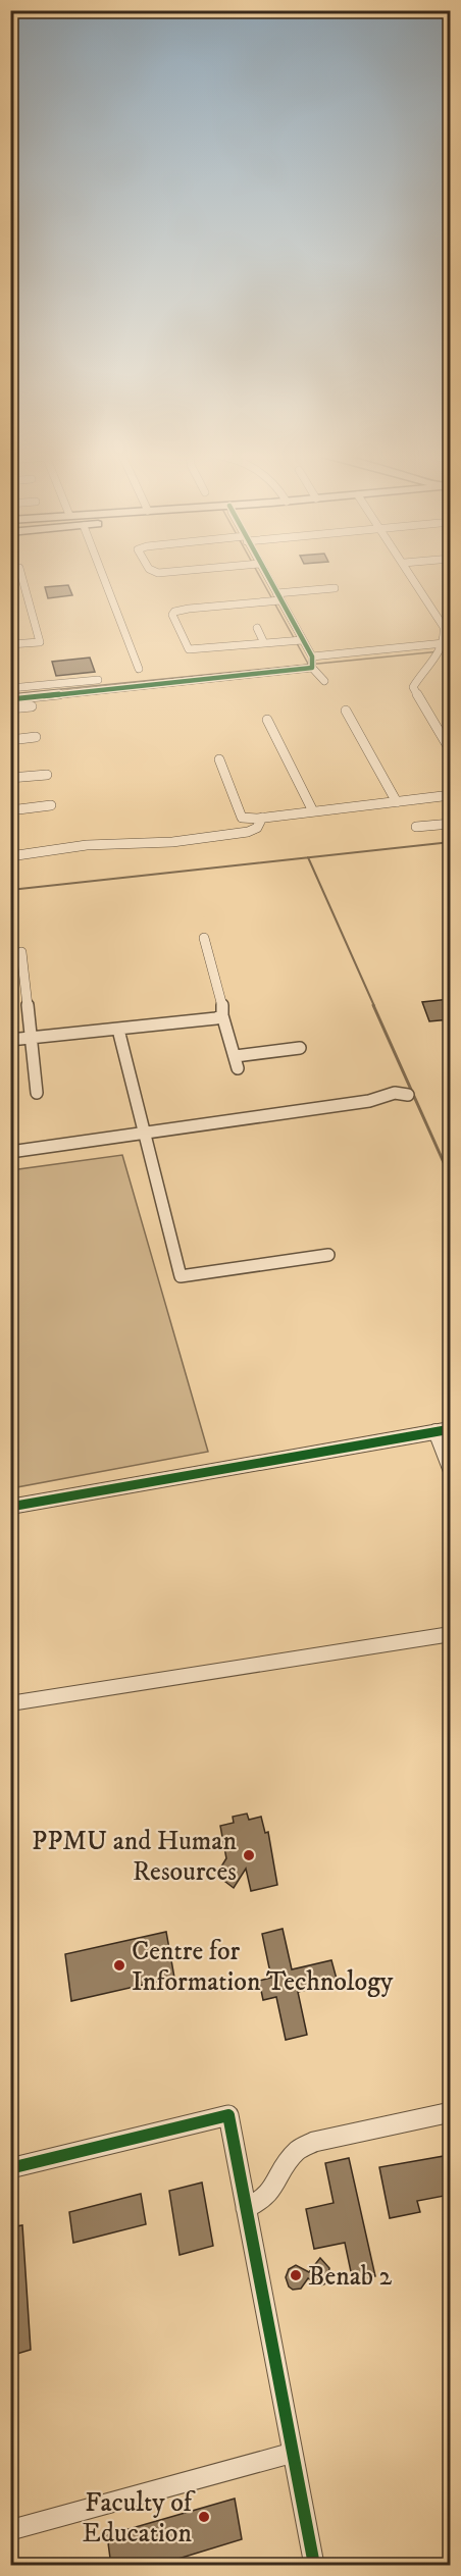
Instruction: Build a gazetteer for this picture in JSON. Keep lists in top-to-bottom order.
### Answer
{
  "places": [
    "PPMU and Human Resources",
    "Centre for Information Technology",
    "Benab 2",
    "Faculty of Education"
  ]
}
